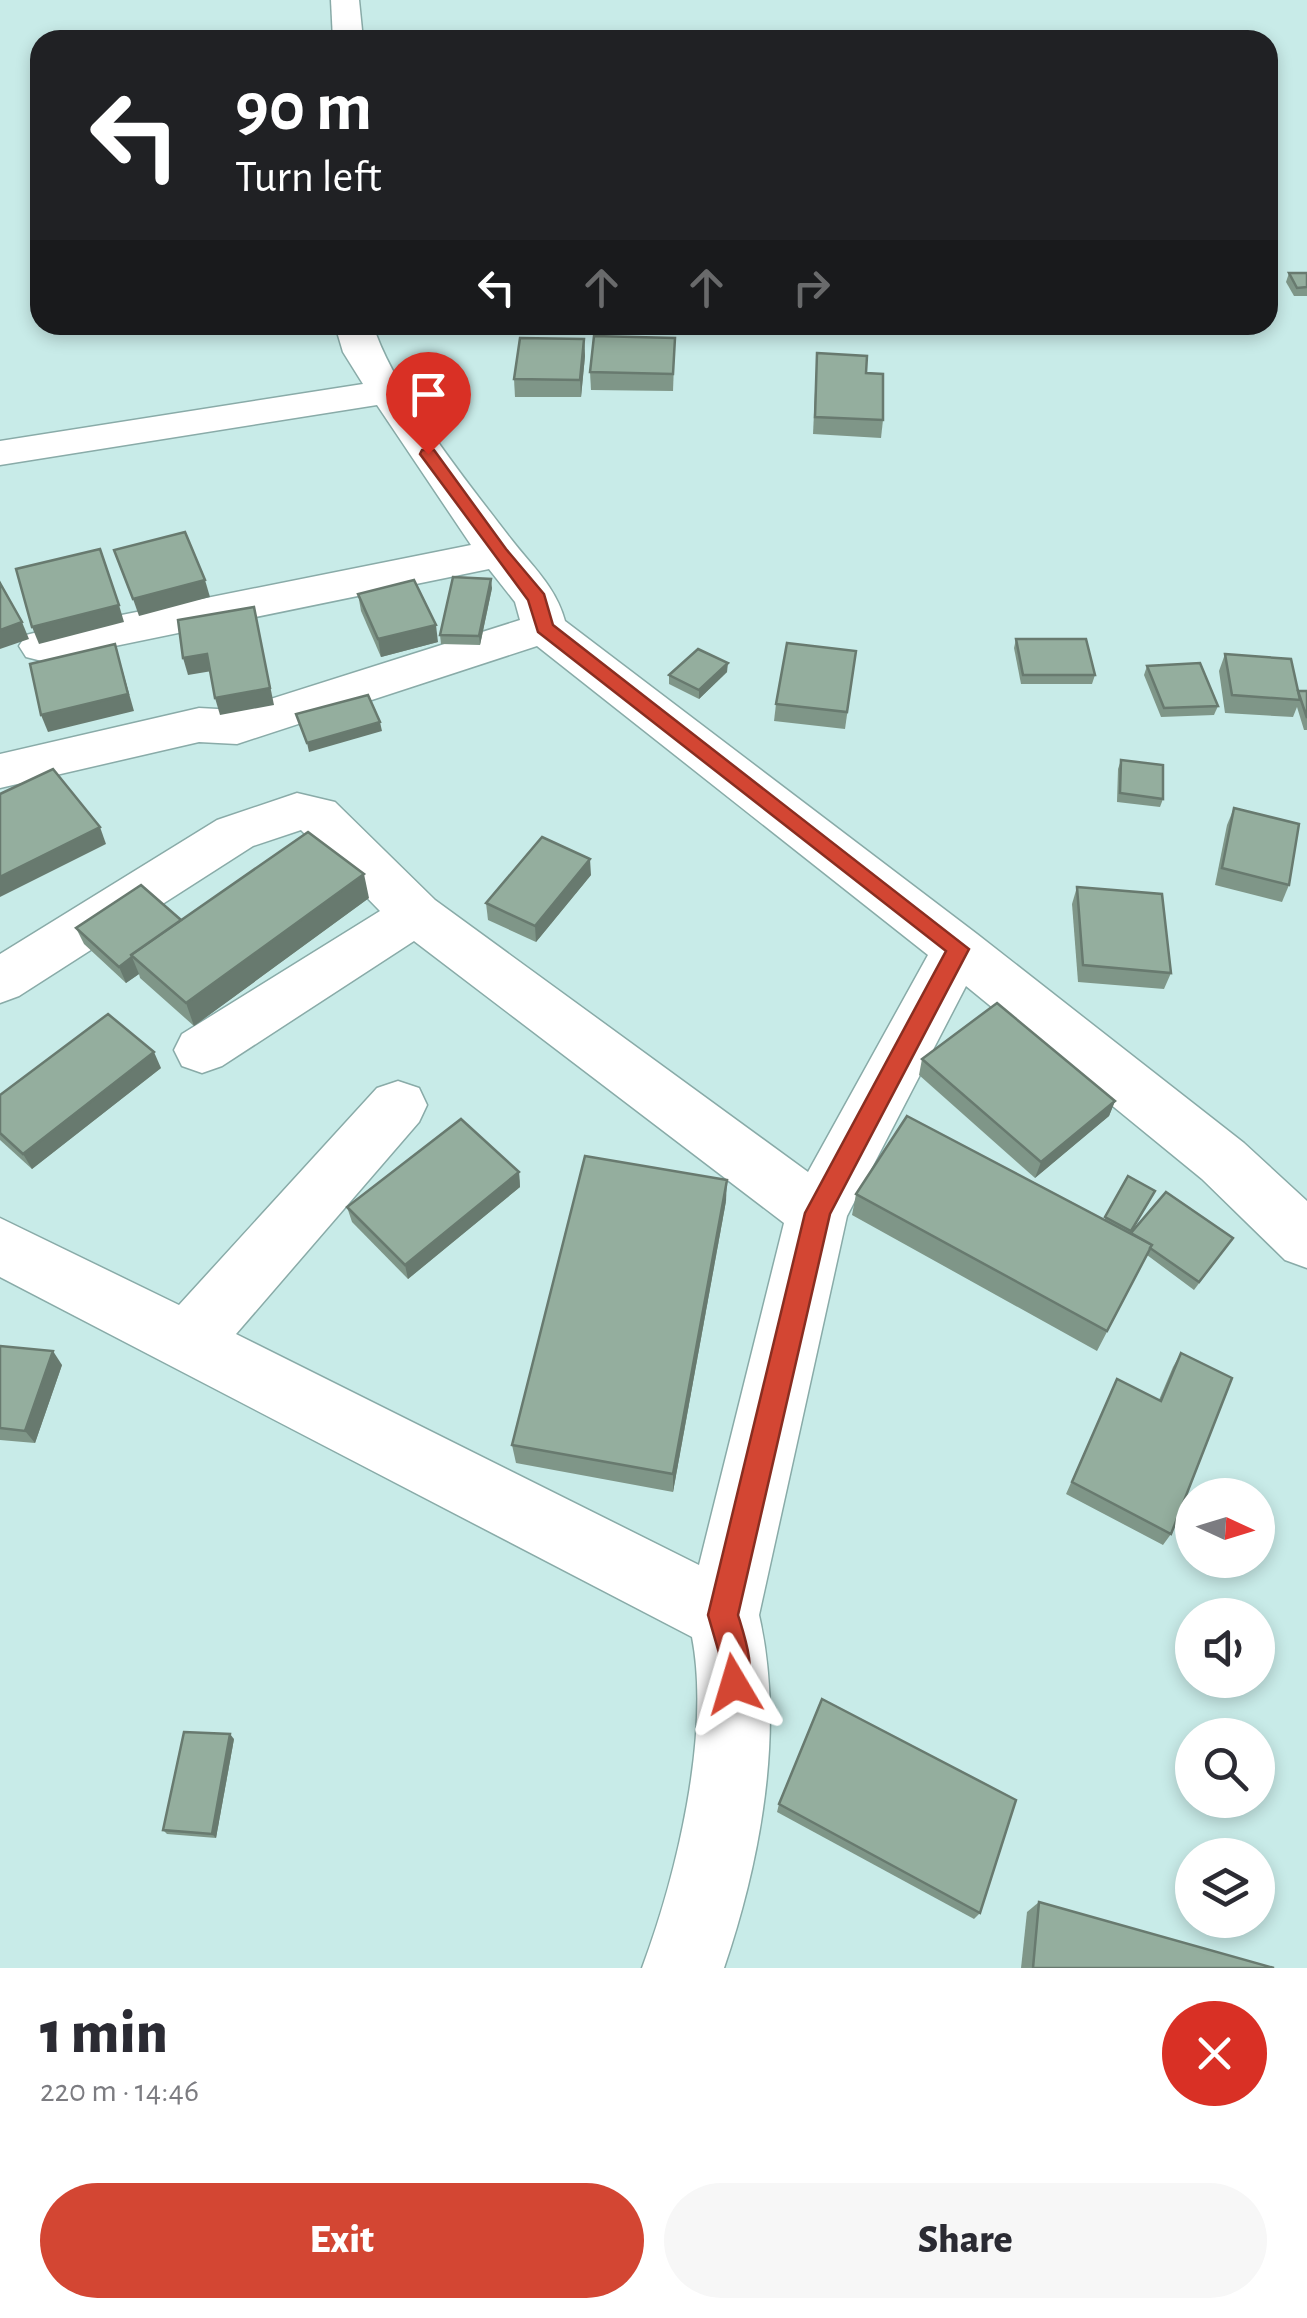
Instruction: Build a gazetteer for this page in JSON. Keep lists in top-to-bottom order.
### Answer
{
  "north": "right",
  "page": {
    "turn": ["90 m", "Turn left"],
    "heading": ["1 min", "220 m · 14:46"],
    "buttons": ["Exit", "Share"]
  }
}
